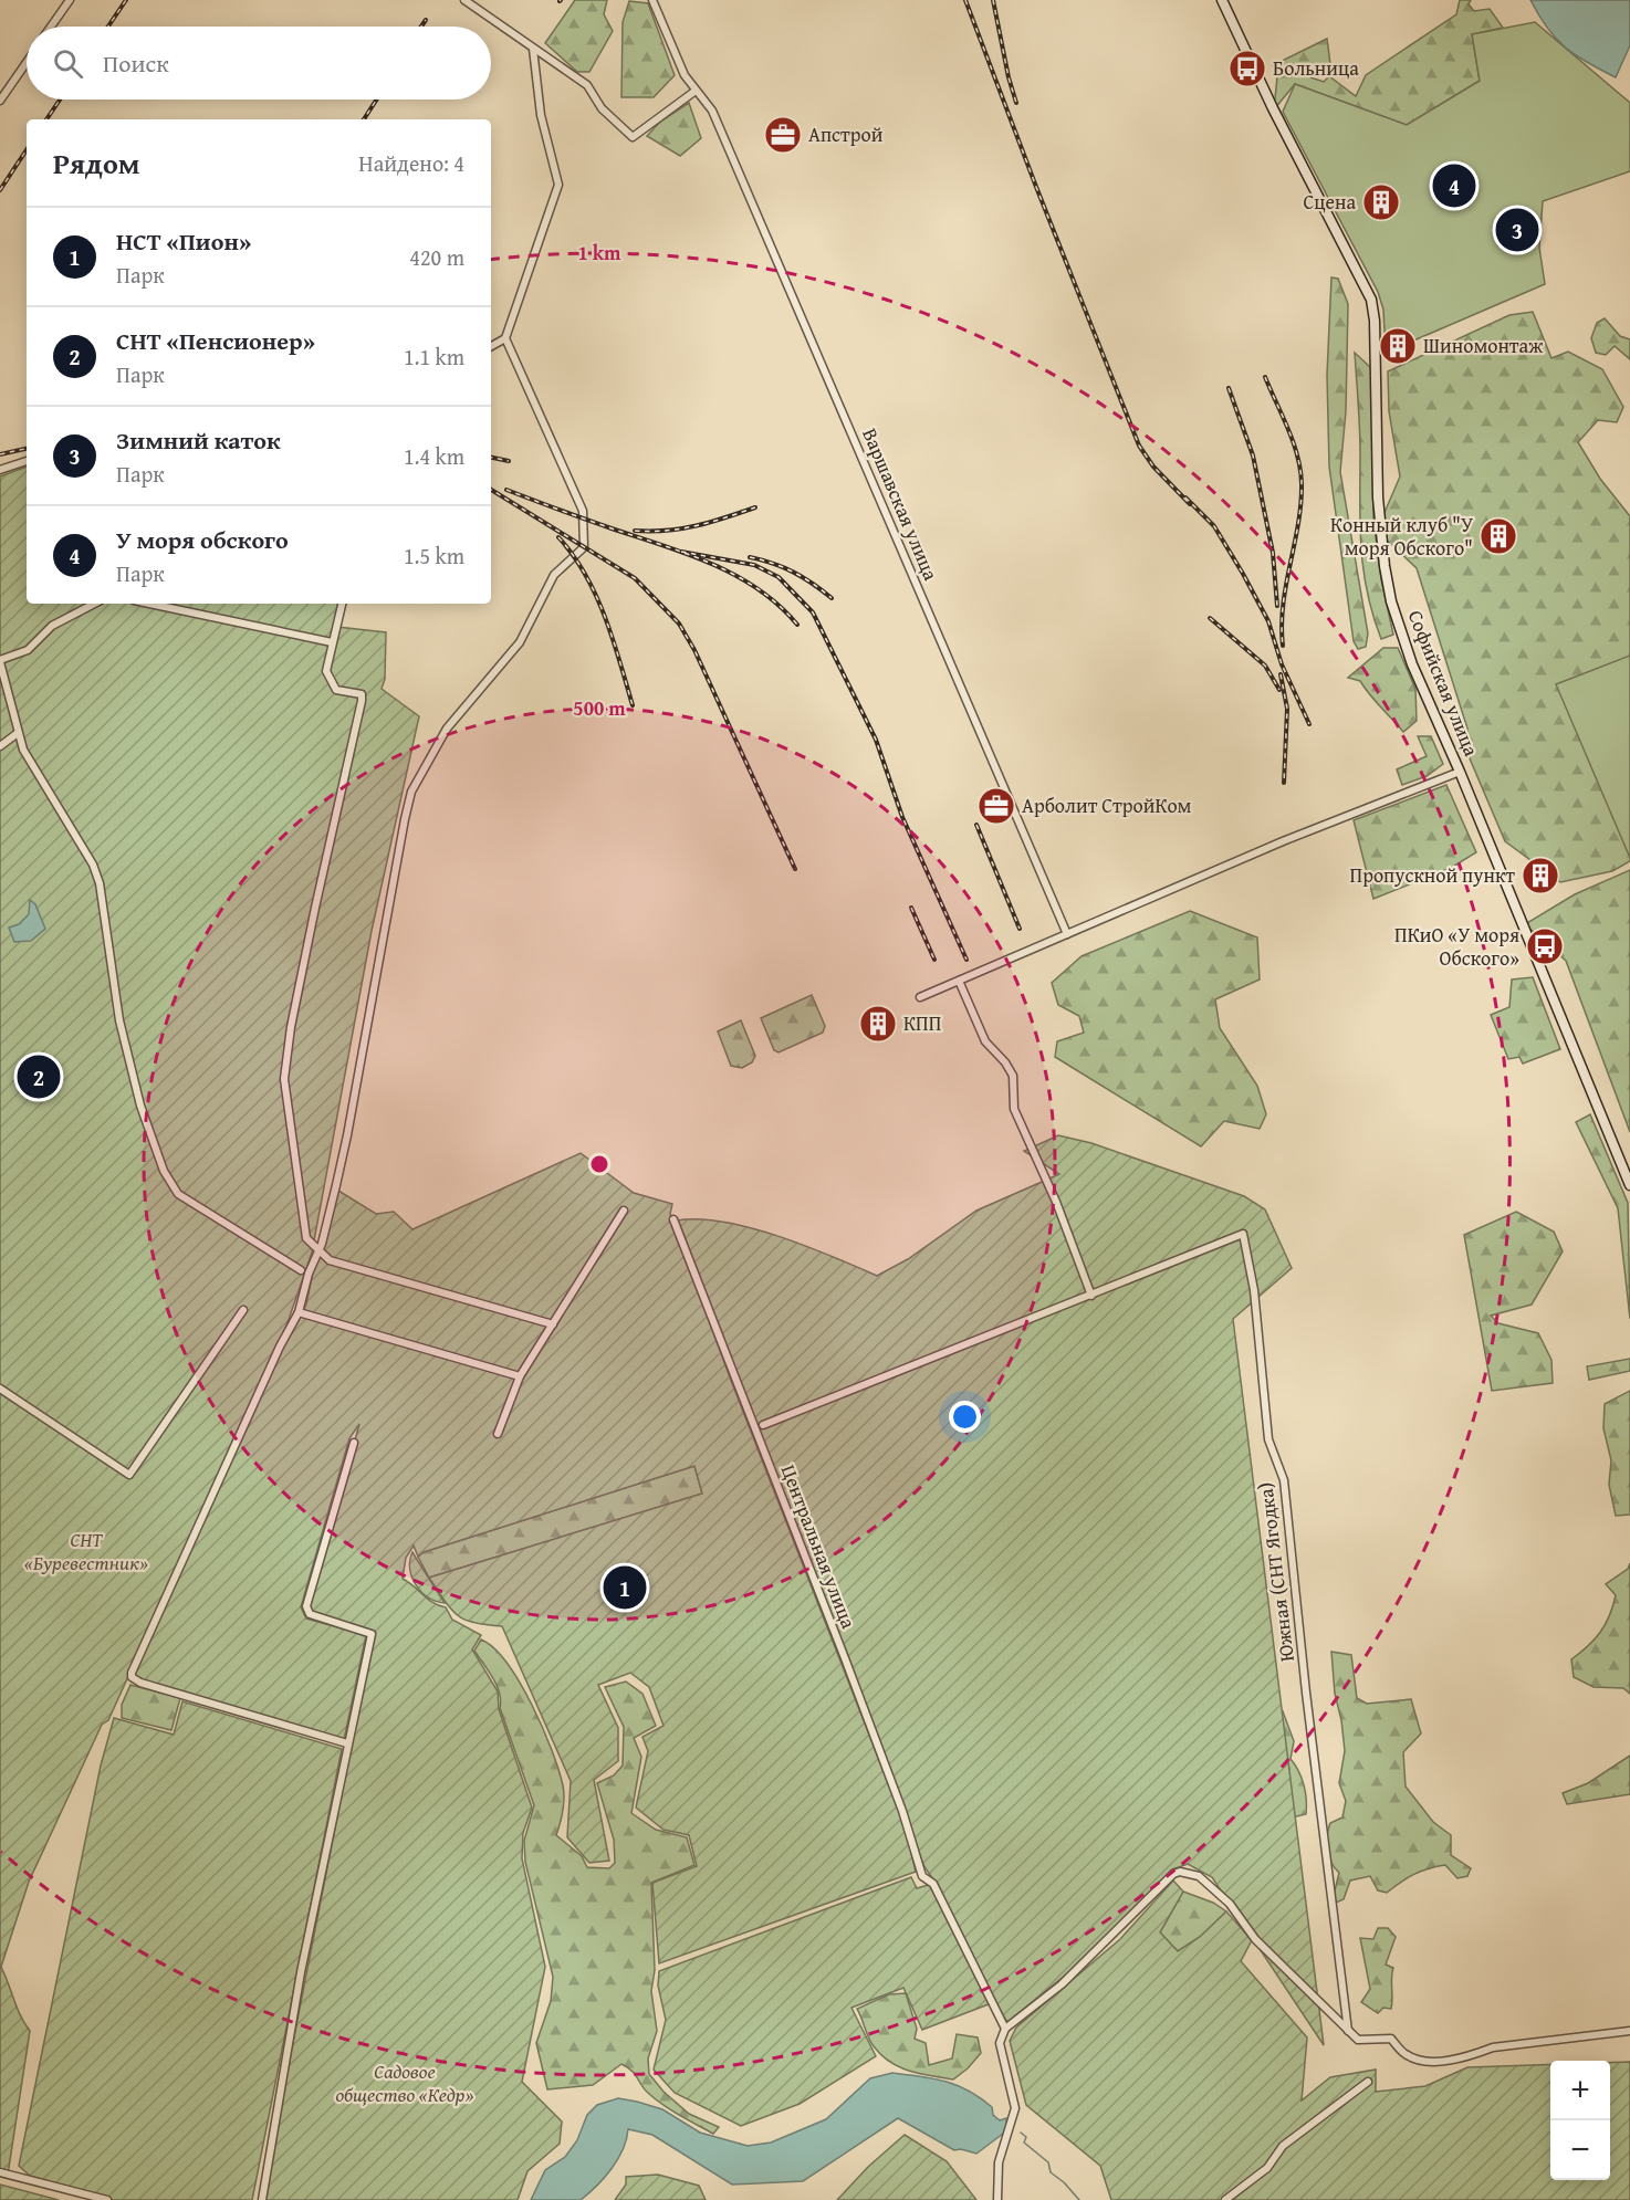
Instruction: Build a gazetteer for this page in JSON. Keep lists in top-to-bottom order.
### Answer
{
  "streets": {
    "main road": ["Софийская улица"],
    "street": ["Варшавская улица", "Центральная улица", "Южная (СНТ Ягодка)"]
  },
  "parks": ["СНТ «Буревестник»", "Садовое общество «Кедр»"],
  "places": {
    "bus stop": ["Больница", "ПКиО «У моря Обского»"],
    "office": ["Апстрой", "Арболит СтройКом"],
    "building": [
      "Сцена",
      "Шиномонтаж",
      "Конный клуб \"У моря Обского\"",
      "Пропускной пункт",
      "КПП"
    ]
  },
  "page": {
    "search": "Поиск",
    "heading": ["Рядом", "Найдено: 4"],
    "pins": [
      "4",
      "3",
      "2",
      "1"
    ],
    "list": [
      {
        "mark": "1",
        "name": "НСТ «Пион»",
        "note": "Парк",
        "value": "420 m"
      },
      {
        "mark": "2",
        "name": "СНТ «Пенсионер»",
        "note": "Парк",
        "value": "1.1 km"
      },
      {
        "mark": "3",
        "name": "Зимний каток",
        "note": "Парк",
        "value": "1.4 km"
      },
      {
        "mark": "4",
        "name": "У моря обского",
        "note": "Парк",
        "value": "1.5 km"
      }
    ],
    "map_buttons": ["+", "−"]
  },
  "rings": ["1 km", "500 m"]
}
